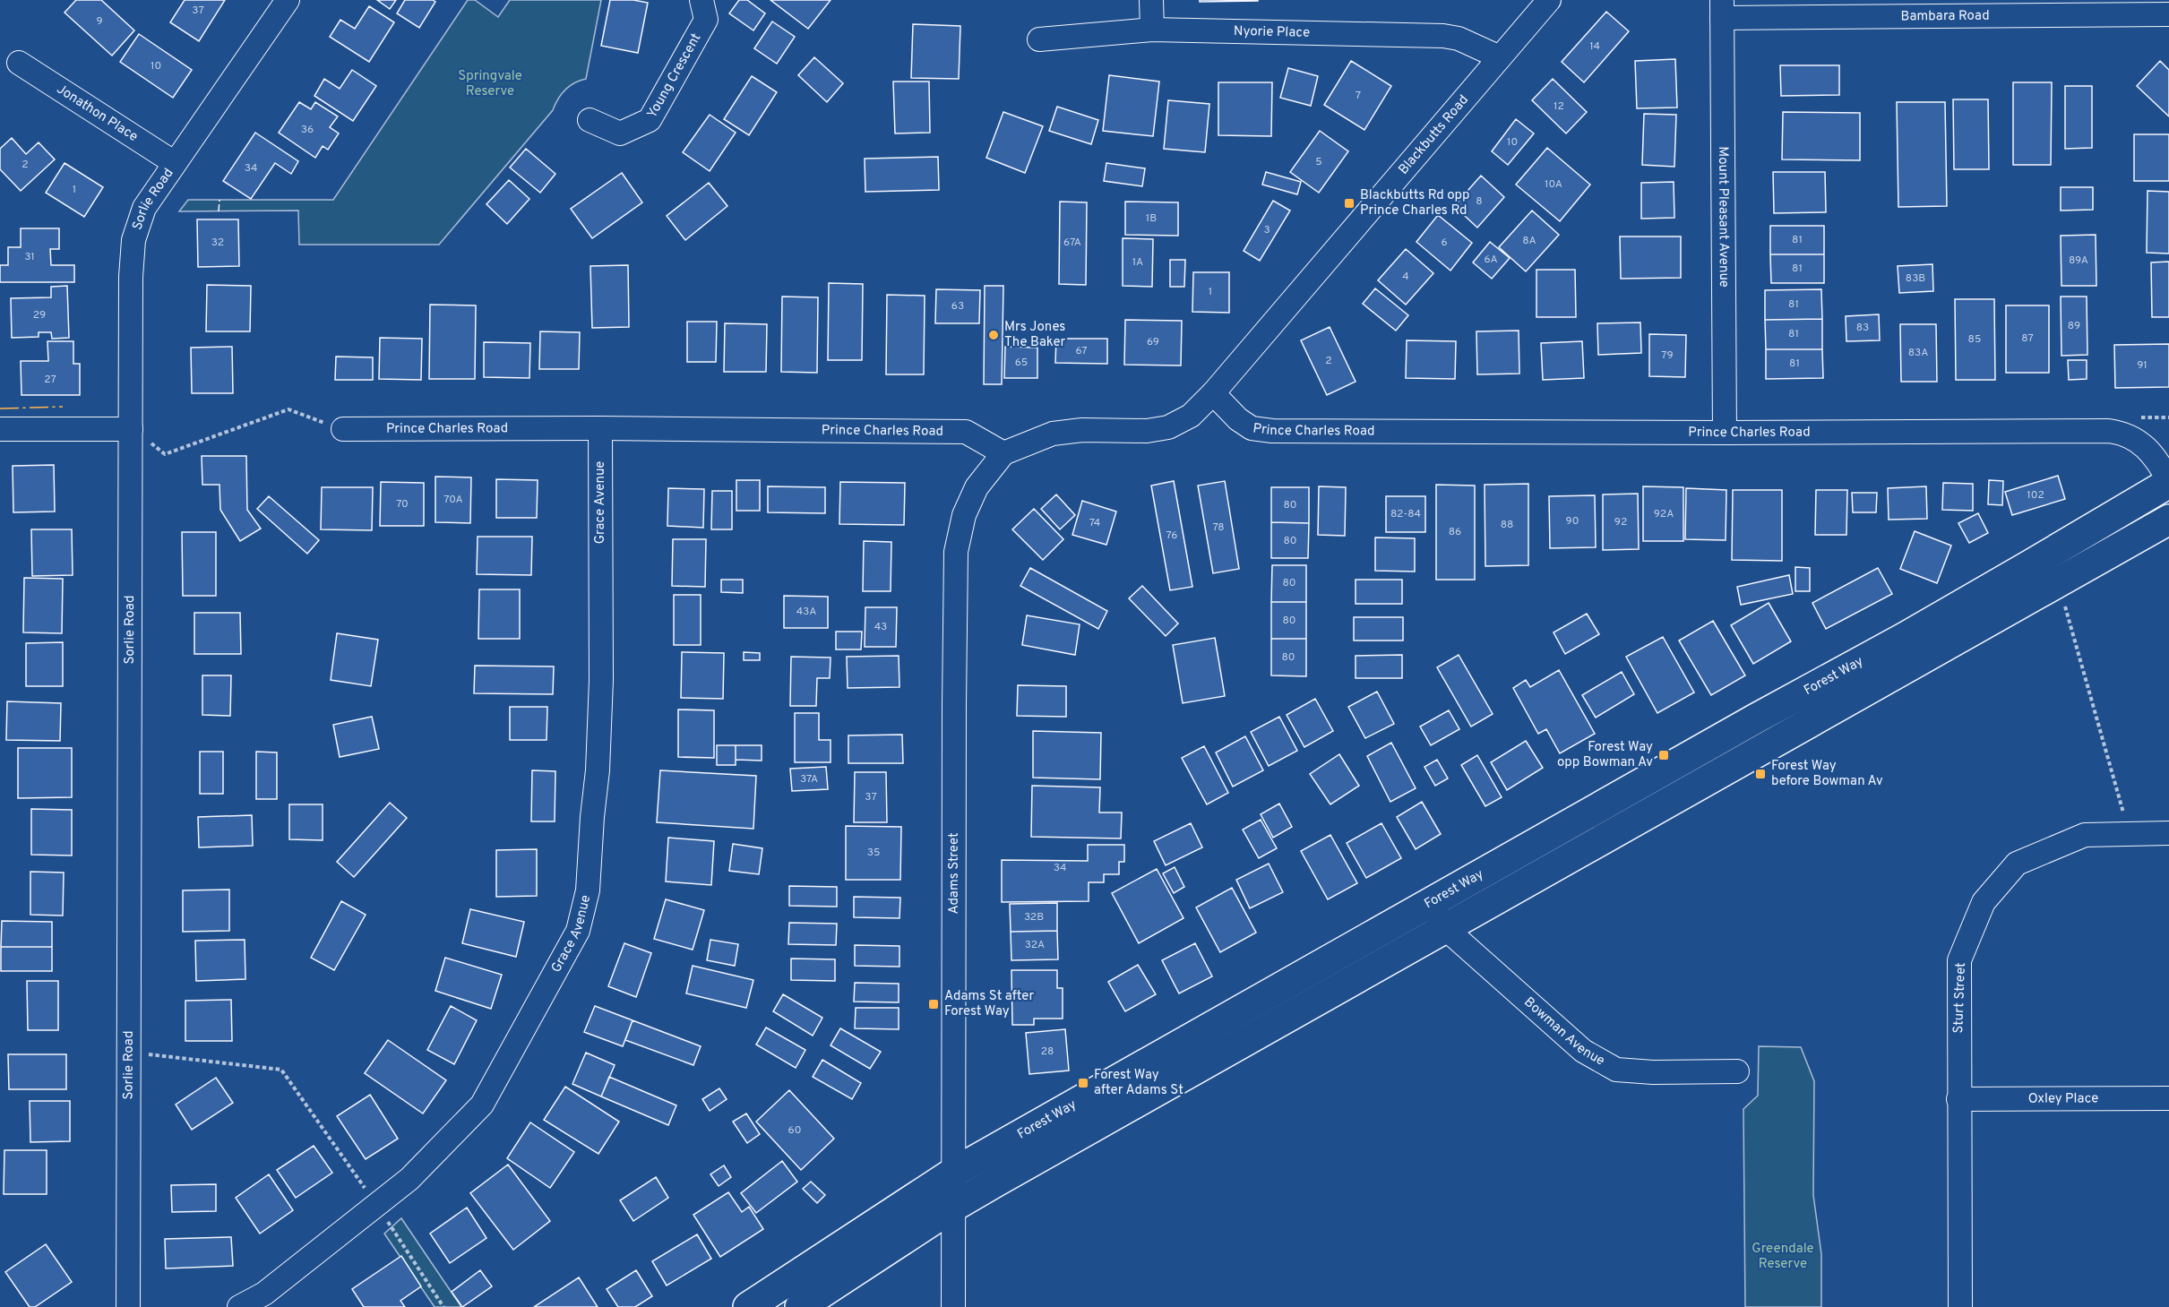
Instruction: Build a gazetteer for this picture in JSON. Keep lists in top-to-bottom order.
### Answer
{
  "streets": {
    "main road": ["Forest Way"],
    "street": [
      "Bambara Road",
      "Nyorie Place",
      "Young Crescent",
      "Jonathon Place",
      "Blackbutts Road",
      "Sorlie Road",
      "Mount Pleasant Avenue",
      "Prince Charles Road",
      "Grace Avenue",
      "Adams Street",
      "Sturt Street",
      "Bowman Avenue",
      "Oxley Place"
    ]
  },
  "crossings": [
    ["Bambara Road", "Mount Pleasant Avenue"],
    ["Nyorie Place", "Blackbutts Road"],
    ["Jonathon Place", "Sorlie Road"],
    ["Blackbutts Road", "Prince Charles Road"],
    ["Mount Pleasant Avenue", "Prince Charles Road"],
    ["Prince Charles Road", "Grace Avenue"],
    ["Prince Charles Road", "Forest Way"],
    ["Prince Charles Road", "Adams Street"],
    ["Forest Way", "Adams Street"],
    ["Forest Way", "Bowman Avenue"],
    ["Sturt Street", "Oxley Place"]
  ],
  "parks": ["Springvale Reserve", "Greendale Reserve"],
  "places": {
    "transit": [
      "Blackbutts Rd opp Prince Charles Rd",
      "Forest Way opp Bowman Av",
      "Forest Way before Bowman Av",
      "Adams St after Forest Way",
      "Forest Way after Adams St"
    ],
    "other": ["Mrs Jones The Baker"]
  },
  "house_numbers": [
    "37",
    "9",
    "14",
    "10",
    "7",
    "12",
    "36",
    "10",
    "5",
    "2",
    "34",
    "10A",
    "1",
    "8",
    "1B",
    "3",
    "81",
    "8A",
    "32",
    "67A",
    "6",
    "31",
    "6A",
    "89A",
    "1A",
    "81",
    "4",
    "83B",
    "1",
    "81",
    "63",
    "29",
    "89",
    "83",
    "81",
    "87",
    "85",
    "69",
    "67",
    "83A",
    "79",
    "2",
    "65",
    "81",
    "91",
    "27",
    "102",
    "70A",
    "70",
    "80",
    "82-84",
    "92A",
    "90",
    "92",
    "74",
    "88",
    "78",
    "86",
    "76",
    "80",
    "80",
    "43A",
    "80",
    "43",
    "80",
    "37A",
    "37",
    "35",
    "34",
    "32B",
    "32A",
    "28",
    "60"
  ]
}
